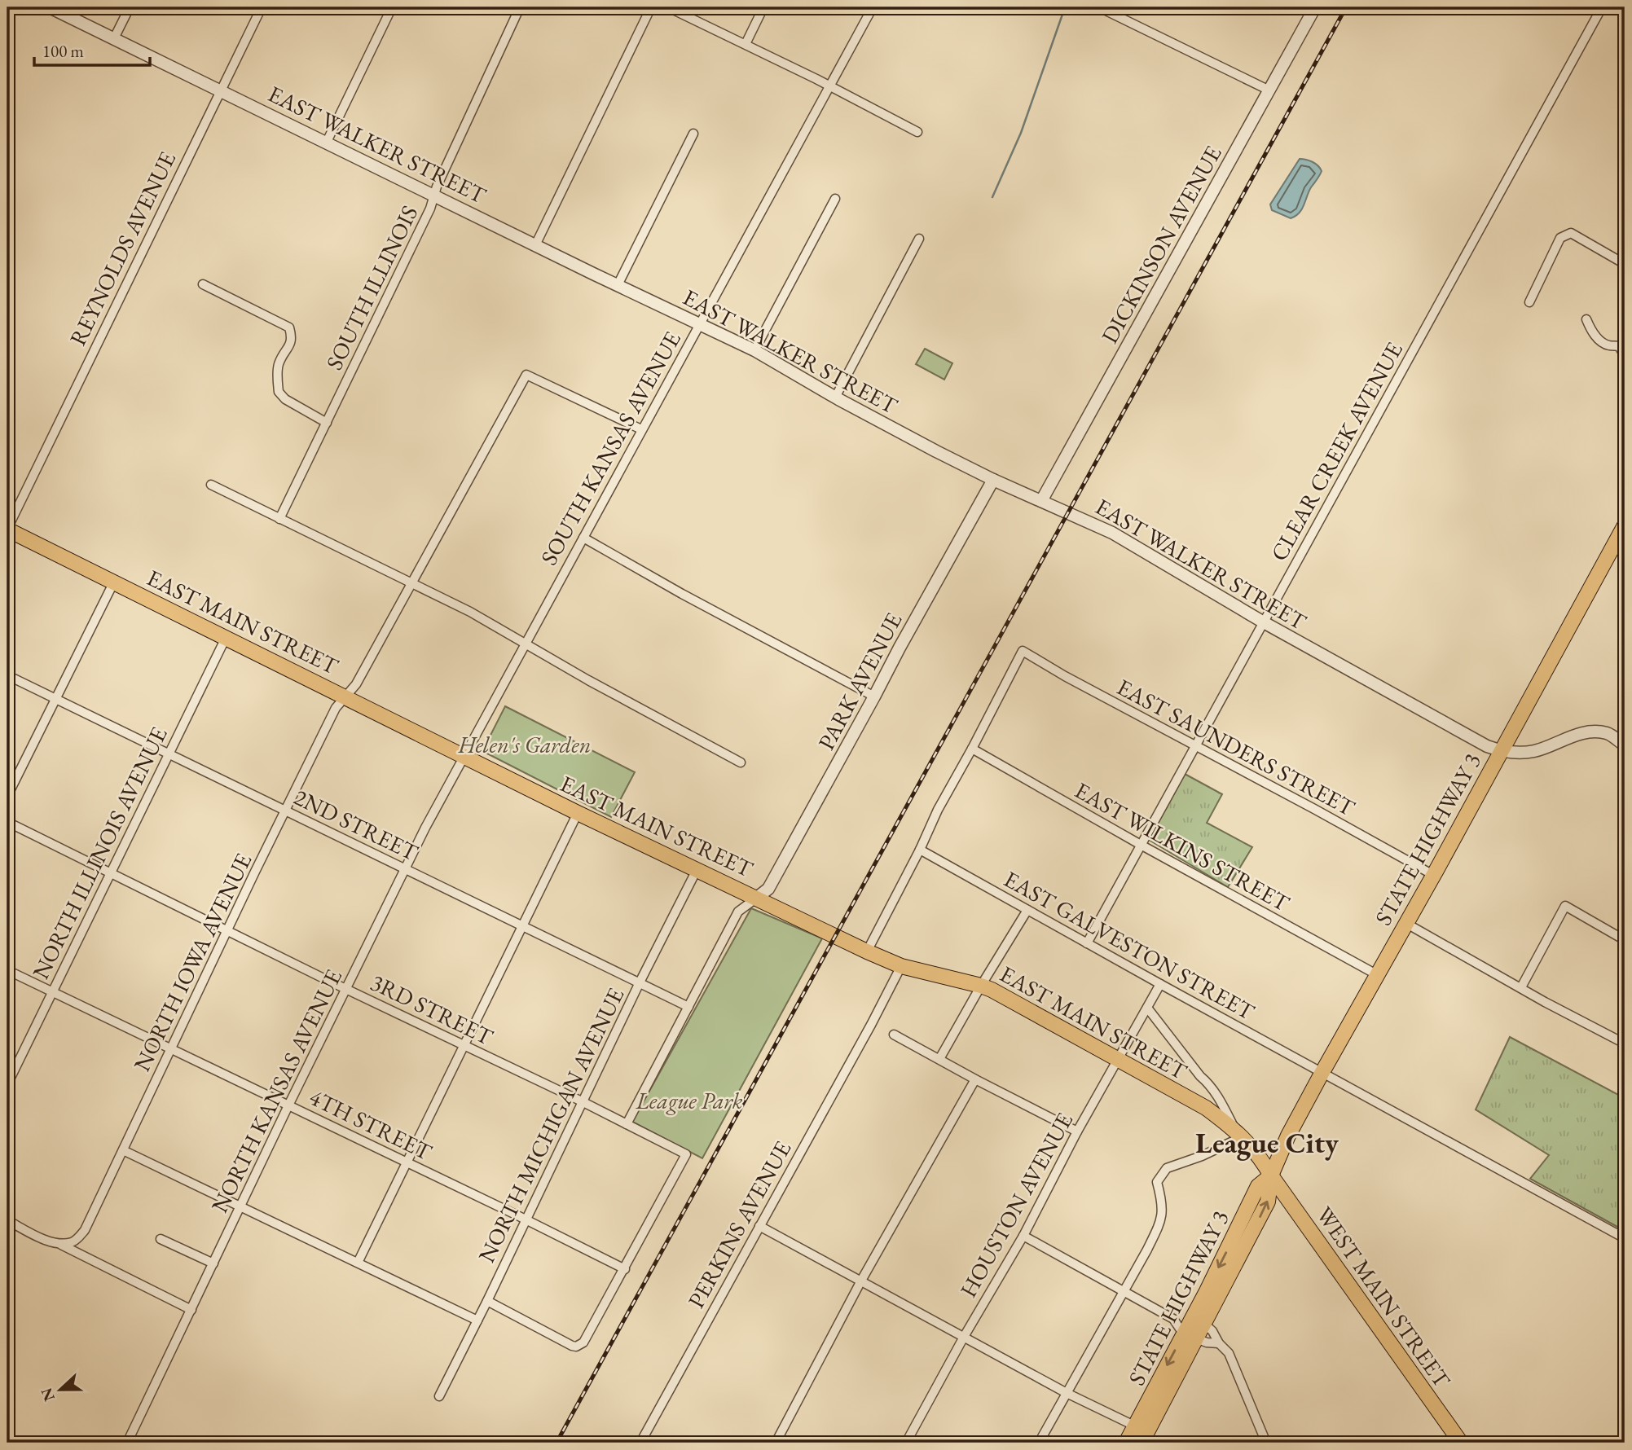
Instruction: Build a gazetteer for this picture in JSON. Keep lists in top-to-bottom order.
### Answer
{
  "streets": {
    "main road": ["EAST MAIN STREET", "STATE HIGHWAY 3", "WEST MAIN STREET"],
    "street": [
      "EAST WALKER STREET",
      "DICKINSON AVENUE",
      "REYNOLDS AVENUE",
      "SOUTH ILLINOIS",
      "SOUTH KANSAS AVENUE",
      "CLEAR CREEK AVENUE",
      "PARK AVENUE",
      "EAST SAUNDERS STREET",
      "2ND STREET",
      "EAST WILKINS STREET",
      "NORTH ILLINOIS AVENUE",
      "EAST GALVESTON STREET",
      "NORTH IOWA AVENUE",
      "3RD STREET",
      "NORTH KANSAS AVENUE",
      "4TH STREET",
      "NORTH MICHIGAN AVENUE",
      "HOUSTON AVENUE",
      "PERKINS AVENUE"
    ]
  },
  "crossings": [
    ["EAST WALKER STREET", "DICKINSON AVENUE"],
    ["EAST WALKER STREET", "REYNOLDS AVENUE"],
    ["EAST WALKER STREET", "SOUTH ILLINOIS"],
    ["EAST WALKER STREET", "SOUTH KANSAS AVENUE"],
    ["EAST WALKER STREET", "CLEAR CREEK AVENUE"],
    ["EAST WALKER STREET", "PARK AVENUE"],
    ["EAST WALKER STREET", "STATE HIGHWAY 3"],
    ["REYNOLDS AVENUE", "EAST MAIN STREET"],
    ["SOUTH KANSAS AVENUE", "EAST MAIN STREET"],
    ["SOUTH KANSAS AVENUE", "NORTH IOWA AVENUE"],
    ["SOUTH KANSAS AVENUE", "NORTH KANSAS AVENUE"],
    ["CLEAR CREEK AVENUE", "EAST SAUNDERS STREET"],
    ["CLEAR CREEK AVENUE", "EAST WILKINS STREET"],
    ["CLEAR CREEK AVENUE", "EAST GALVESTON STREET"],
    ["EAST MAIN STREET", "PARK AVENUE"],
    ["EAST MAIN STREET", "STATE HIGHWAY 3"],
    ["EAST MAIN STREET", "NORTH ILLINOIS AVENUE"],
    ["EAST MAIN STREET", "NORTH IOWA AVENUE"],
    ["EAST MAIN STREET", "NORTH KANSAS AVENUE"],
    ["EAST MAIN STREET", "NORTH MICHIGAN AVENUE"],
    ["EAST MAIN STREET", "HOUSTON AVENUE"],
    ["EAST MAIN STREET", "PERKINS AVENUE"],
    ["EAST MAIN STREET", "WEST MAIN STREET"],
    ["EAST SAUNDERS STREET", "STATE HIGHWAY 3"],
    ["EAST SAUNDERS STREET", "EAST WILKINS STREET"],
    ["2ND STREET", "NORTH ILLINOIS AVENUE"],
    ["2ND STREET", "NORTH IOWA AVENUE"],
    ["2ND STREET", "NORTH KANSAS AVENUE"],
    ["2ND STREET", "NORTH MICHIGAN AVENUE"],
    ["STATE HIGHWAY 3", "EAST WILKINS STREET"],
    ["STATE HIGHWAY 3", "EAST GALVESTON STREET"],
    ["STATE HIGHWAY 3", "WEST MAIN STREET"],
    ["NORTH ILLINOIS AVENUE", "3RD STREET"],
    ["NORTH ILLINOIS AVENUE", "4TH STREET"],
    ["EAST GALVESTON STREET", "HOUSTON AVENUE"],
    ["NORTH IOWA AVENUE", "3RD STREET"],
    ["NORTH IOWA AVENUE", "4TH STREET"],
    ["3RD STREET", "NORTH KANSAS AVENUE"],
    ["3RD STREET", "4TH STREET"],
    ["3RD STREET", "NORTH MICHIGAN AVENUE"],
    ["NORTH KANSAS AVENUE", "4TH STREET"],
    ["4TH STREET", "NORTH MICHIGAN AVENUE"]
  ],
  "districts": ["League City"],
  "parks": ["Helen's Garden", "League Park"],
  "scale_bar": "100 m",
  "north": "left"
}
